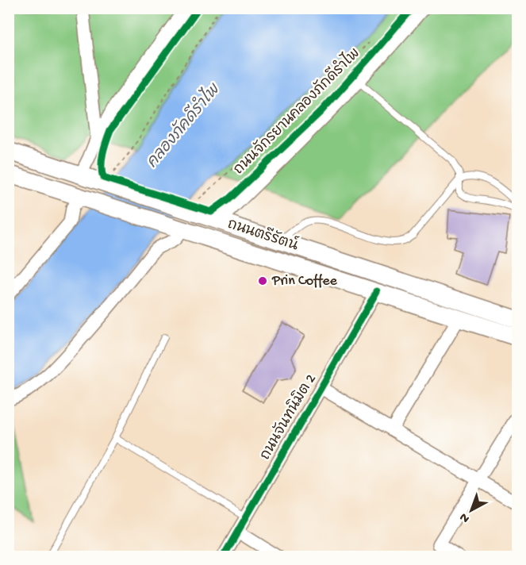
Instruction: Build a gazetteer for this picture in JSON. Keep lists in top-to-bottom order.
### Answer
{
  "streets": {
    "main road": ["ถนนตรีรัตน์"],
    "street": ["ถนนจันทนิมิต 2"],
    "cycle path": ["ถนนจักรยานคลองภักดีรำไพ"]
  },
  "crossings": [
    ["ถนนตรีรัตน์", "ถนนจันทนิมิต 2"]
  ],
  "water": ["คลองภัคดีรำไพ"],
  "places": ["Prin Coffee"],
  "north": "bottom left"
}
